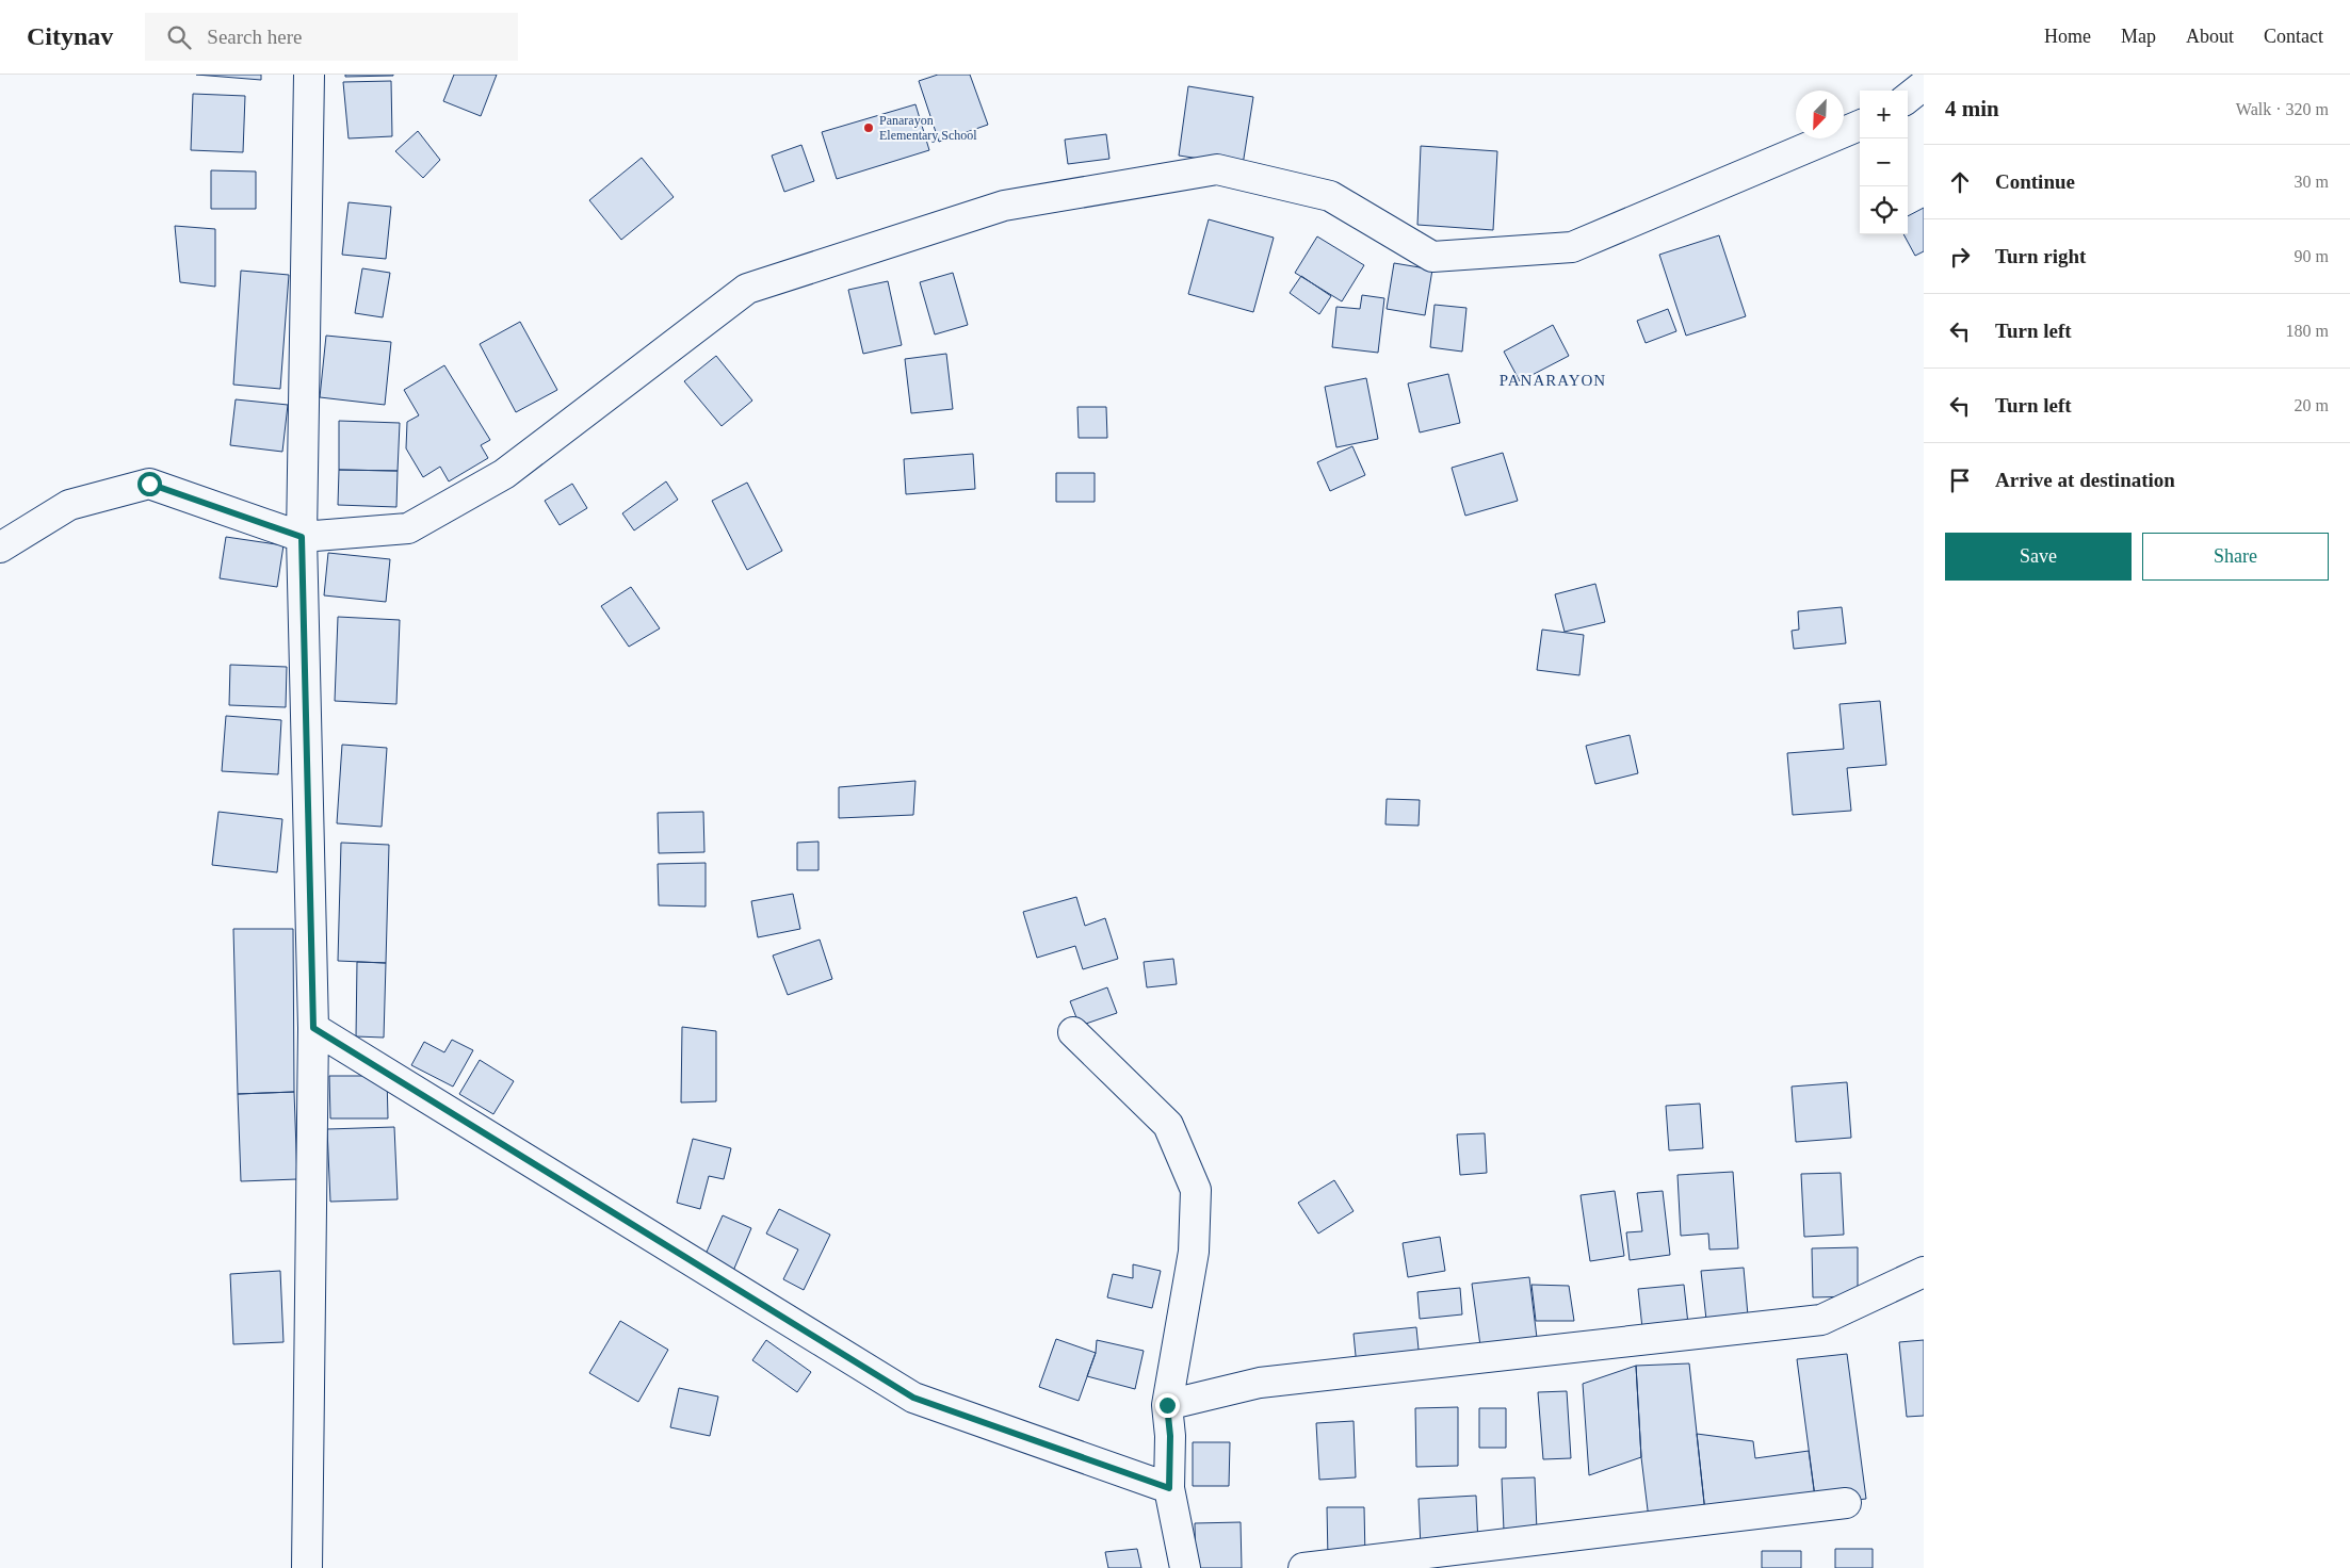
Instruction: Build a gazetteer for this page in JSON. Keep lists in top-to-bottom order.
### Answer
{
  "districts": ["PANARAYON"],
  "places": ["Panarayon Elementary School"],
  "north": "bottom left",
  "page": {
    "header": "Citynav",
    "search": "Search here",
    "nav": [
      "Home",
      "Map",
      "About",
      "Contact"
    ],
    "heading": ["4 min", "Walk · 320 m"],
    "map_buttons": ["+", "−"],
    "list": [
      ["Continue", "30 m"],
      ["Turn right", "90 m"],
      ["Turn left", "180 m"],
      ["Turn left", "20 m"],
      "Arrive at destination"
    ],
    "buttons": ["Save", "Share"]
  }
}
